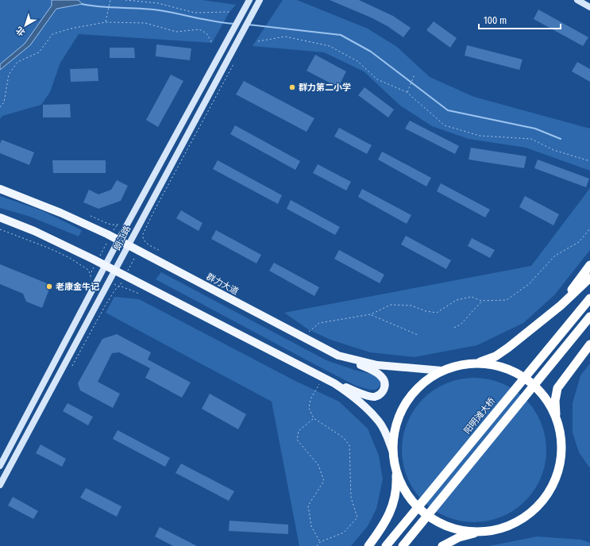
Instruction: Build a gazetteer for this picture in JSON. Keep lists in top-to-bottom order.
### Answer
{
  "streets": {
    "highway": ["阳明滩大桥"],
    "main road": ["朗江路", "群力大道"]
  },
  "crossings": [
    ["朗江路", "群力大道"]
  ],
  "places": ["群力第二小学", "老康金牛记"],
  "scale_bar": "100 m",
  "north": "bottom left"
}
